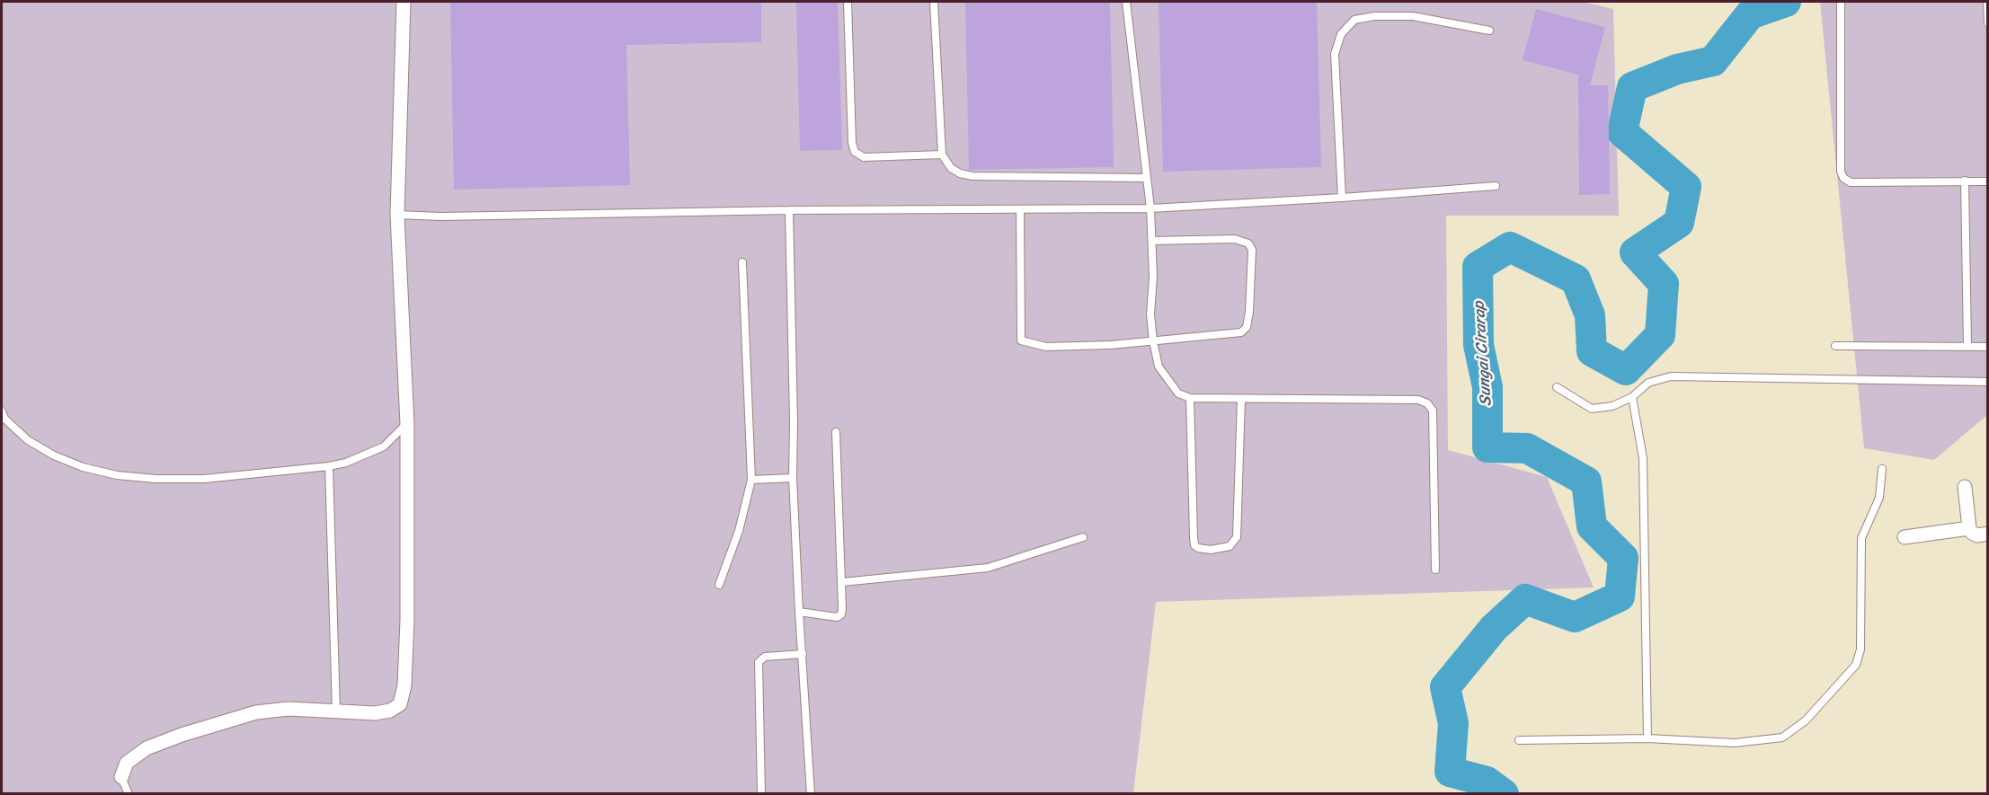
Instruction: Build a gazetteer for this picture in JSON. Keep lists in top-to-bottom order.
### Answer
{
  "water": ["Sungai Cirarap"]
}
